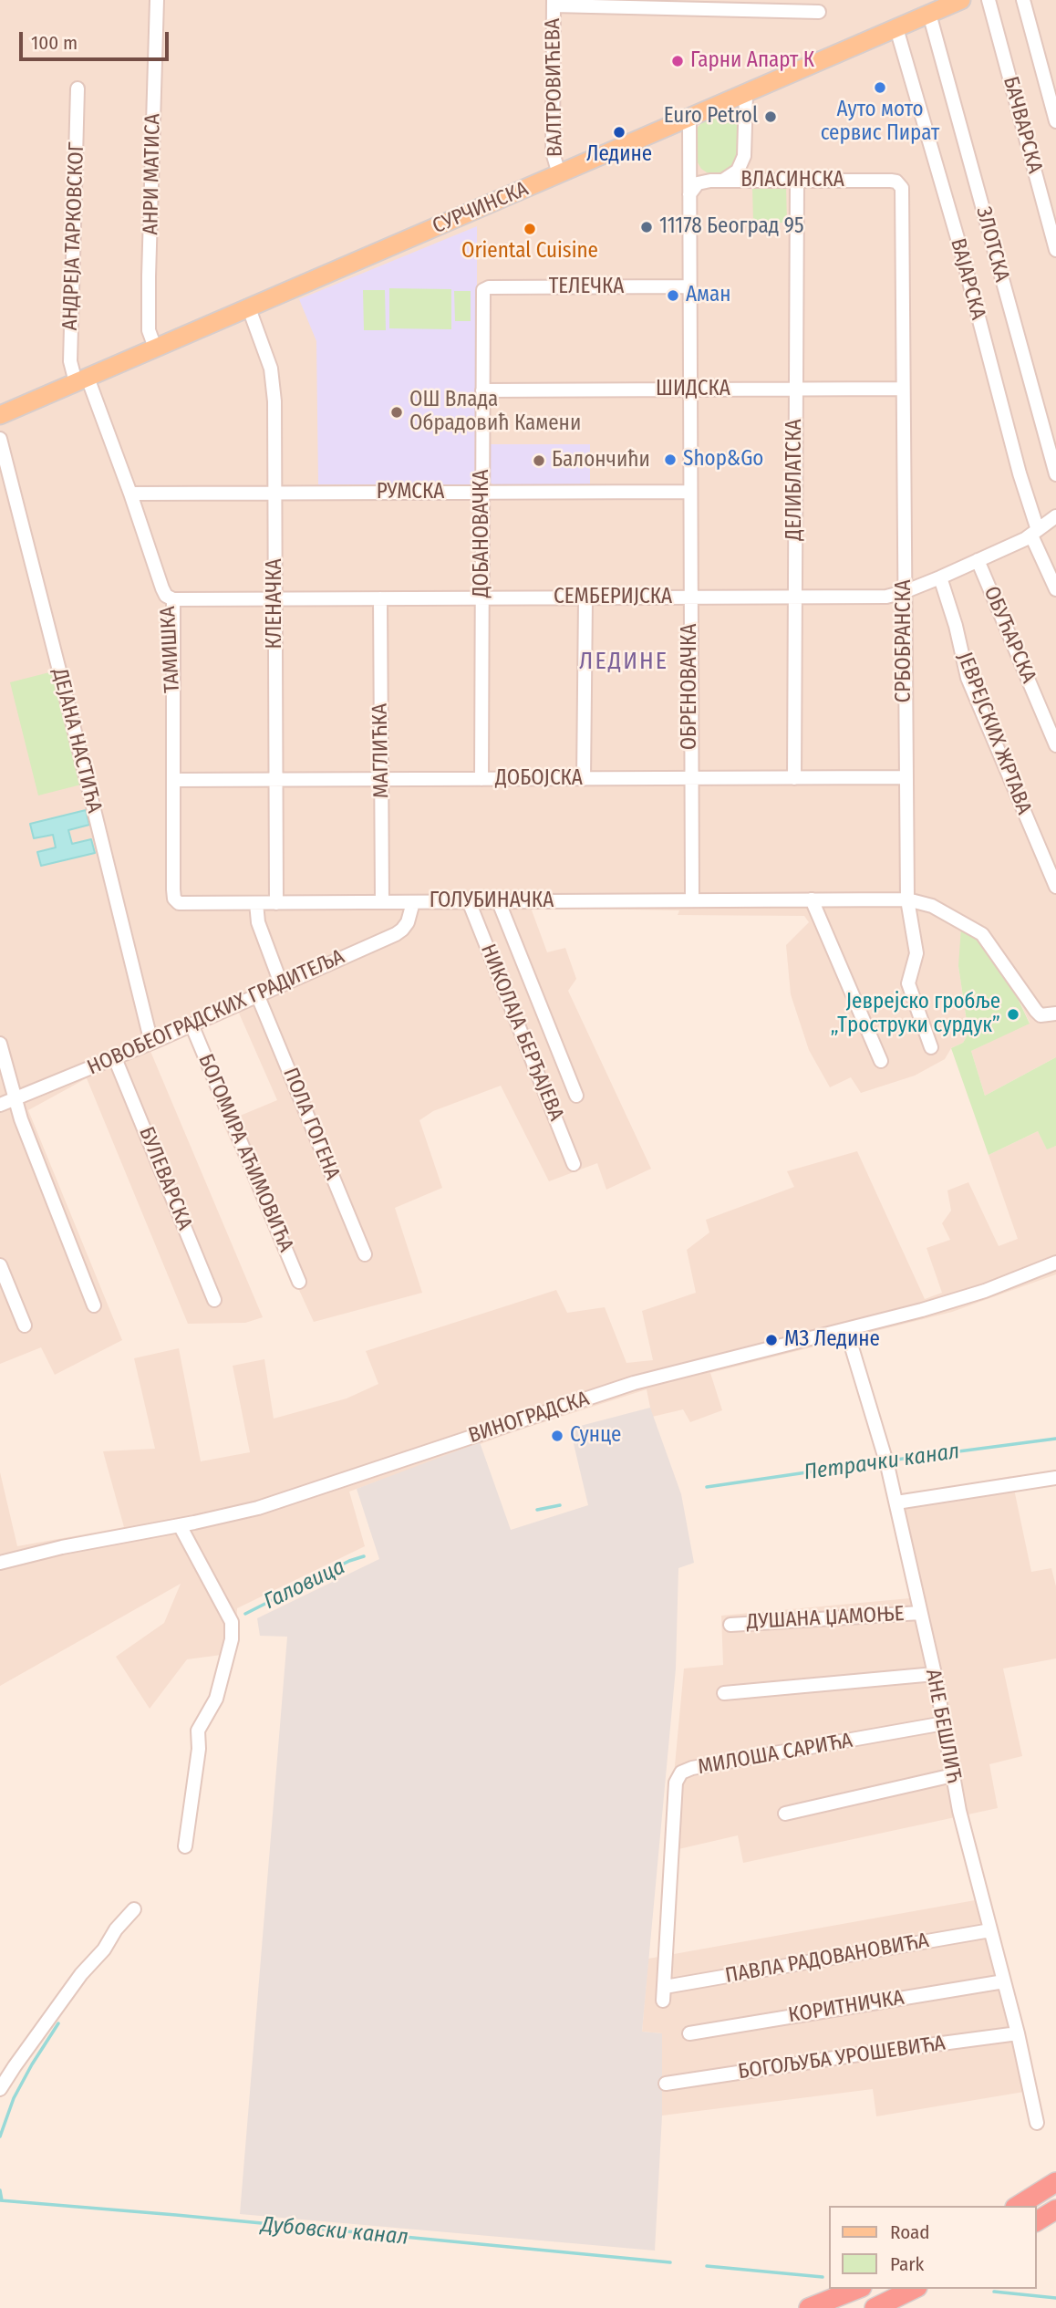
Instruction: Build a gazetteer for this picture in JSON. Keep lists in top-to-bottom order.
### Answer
{
  "streets": {
    "main road": ["СУРЧИНСКА"],
    "street": [
      "ВАЛТРОВИЋЕВА",
      "БАЧВАРСКА",
      "АНРИ МАТИСА",
      "ВЛАСИНСКА",
      "АНДРЕЈА ТАРКОВСКОГ",
      "ЗЛОТСКА",
      "ВАЈАРСКА",
      "ТЕЛЕЧКА",
      "ШИДСКА",
      "ДЕЛИБЛАТСКА",
      "РУМСКА",
      "ДОБАНОВАЧКА",
      "СЕМБЕРИЈСКА",
      "КЛЕНАЧКА",
      "ОБУЋАРСКА",
      "СРБОБРАНСКА",
      "ТАМИШКА",
      "ОБРЕНОВАЧКА",
      "ЈЕВРЕЈСКИХ ЖРТАВА",
      "ДЕЈАНА НАСТИЋА",
      "МАГЛИЋКА",
      "ДОБОЈСКА",
      "ГОЛУБИНАЧКА",
      "НОВОБЕОГРАДСКИХ ГРАДИТЕЉА",
      "НИКОЛАЈА БЕРЂАЈЕВА",
      "ПОЛА ГОГЕНА",
      "БОГОМИРА АЋИМОВИЋА",
      "БУЛЕВАРСКА",
      "ВИНОГРАДСКА",
      "ДУШАНА ЏАМОЊЕ",
      "АНЕ БЕШЛИЋ",
      "МИЛОША САРИЋА",
      "ПАВЛА РАДОВАНОВИЋА",
      "КОРИТНИЧКА",
      "БОГОЉУБА УРОШЕВИЋА"
    ]
  },
  "crossings": [
    ["ВАЛТРОВИЋЕВА", "СУРЧИНСКА"],
    ["АНРИ МАТИСА", "СУРЧИНСКА"],
    ["ВЛАСИНСКА", "ДЕЛИБЛАТСКА"],
    ["ВЛАСИНСКА", "СРБОБРАНСКА"],
    ["ВЛАСИНСКА", "ОБРЕНОВАЧКА"],
    ["СУРЧИНСКА", "АНДРЕЈА ТАРКОВСКОГ"],
    ["СУРЧИНСКА", "ЗЛОТСКА"],
    ["СУРЧИНСКА", "ВАЈАРСКА"],
    ["СУРЧИНСКА", "КЛЕНАЧКА"],
    ["СУРЧИНСКА", "ТАМИШКА"],
    ["СУРЧИНСКА", "ОБРЕНОВАЧКА"],
    ["АНДРЕЈА ТАРКОВСКОГ", "ТАМИШКА"],
    ["ВАЈАРСКА", "СЕМБЕРИЈСКА"],
    ["ТЕЛЕЧКА", "ДОБАНОВАЧКА"],
    ["ТЕЛЕЧКА", "ОБРЕНОВАЧКА"],
    ["ШИДСКА", "ДЕЛИБЛАТСКА"],
    ["ШИДСКА", "ДОБАНОВАЧКА"],
    ["ШИДСКА", "СРБОБРАНСКА"],
    ["ШИДСКА", "ОБРЕНОВАЧКА"],
    ["ДЕЛИБЛАТСКА", "СЕМБЕРИЈСКА"],
    ["ДЕЛИБЛАТСКА", "ДОБОЈСКА"],
    ["РУМСКА", "ДОБАНОВАЧКА"],
    ["РУМСКА", "КЛЕНАЧКА"],
    ["РУМСКА", "ТАМИШКА"],
    ["РУМСКА", "ОБРЕНОВАЧКА"],
    ["ДОБАНОВАЧКА", "СЕМБЕРИЈСКА"],
    ["ДОБАНОВАЧКА", "ДОБОЈСКА"],
    ["СЕМБЕРИЈСКА", "КЛЕНАЧКА"],
    ["СЕМБЕРИЈСКА", "ОБУЋАРСКА"],
    ["СЕМБЕРИЈСКА", "СРБОБРАНСКА"],
    ["СЕМБЕРИЈСКА", "ТАМИШКА"],
    ["СЕМБЕРИЈСКА", "ОБРЕНОВАЧКА"],
    ["СЕМБЕРИЈСКА", "ЈЕВРЕЈСКИХ ЖРТАВА"],
    ["СЕМБЕРИЈСКА", "МАГЛИЋКА"],
    ["КЛЕНАЧКА", "ДОБОЈСКА"],
    ["КЛЕНАЧКА", "ГОЛУБИНАЧКА"],
    ["СРБОБРАНСКА", "ДОБОЈСКА"],
    ["СРБОБРАНСКА", "ГОЛУБИНАЧКА"],
    ["ТАМИШКА", "ДОБОЈСКА"],
    ["ТАМИШКА", "ГОЛУБИНАЧКА"],
    ["ОБРЕНОВАЧКА", "ДОБОЈСКА"],
    ["ОБРЕНОВАЧКА", "ГОЛУБИНАЧКА"],
    ["ДЕЈАНА НАСТИЋА", "НОВОБЕОГРАДСКИХ ГРАДИТЕЉА"],
    ["МАГЛИЋКА", "ДОБОЈСКА"],
    ["МАГЛИЋКА", "ГОЛУБИНАЧКА"],
    ["ГОЛУБИНАЧКА", "НОВОБЕОГРАДСКИХ ГРАДИТЕЉА"],
    ["ГОЛУБИНАЧКА", "НИКОЛАЈА БЕРЂАЈЕВА"],
    ["НОВОБЕОГРАДСКИХ ГРАДИТЕЉА", "ПОЛА ГОГЕНА"],
    ["НОВОБЕОГРАДСКИХ ГРАДИТЕЉА", "БОГОМИРА АЋИМОВИЋА"],
    ["НОВОБЕОГРАДСКИХ ГРАДИТЕЉА", "БУЛЕВАРСКА"],
    ["ВИНОГРАДСКА", "АНЕ БЕШЛИЋ"],
    ["ДУШАНА ЏАМОЊЕ", "АНЕ БЕШЛИЋ"],
    ["АНЕ БЕШЛИЋ", "МИЛОША САРИЋА"],
    ["АНЕ БЕШЛИЋ", "ПАВЛА РАДОВАНОВИЋА"],
    ["АНЕ БЕШЛИЋ", "КОРИТНИЧКА"],
    ["АНЕ БЕШЛИЋ", "БОГОЉУБА УРОШЕВИЋА"],
    ["МИЛОША САРИЋА", "ПАВЛА РАДОВАНОВИЋА"]
  ],
  "districts": ["ЛЕДИНЕ"],
  "water": ["Петрачки канал", "Галовица", "Дубовски канал"],
  "places": [
    "Гарни Апарт К",
    "Ауто мото сервис Пират",
    "Euro Petrol",
    "Ледине",
    "11178 Београд 95",
    "Oriental Cuisine",
    "Аман",
    "ОШ Влада Обрадовић Камени",
    "Shop&Go",
    "Балончићи",
    "Јеврејско гробље „Троструки сурдук”",
    "МЗ Ледине",
    "Сунце"
  ],
  "legend": ["Road", "Park"],
  "scale_bar": "100 m"
}
